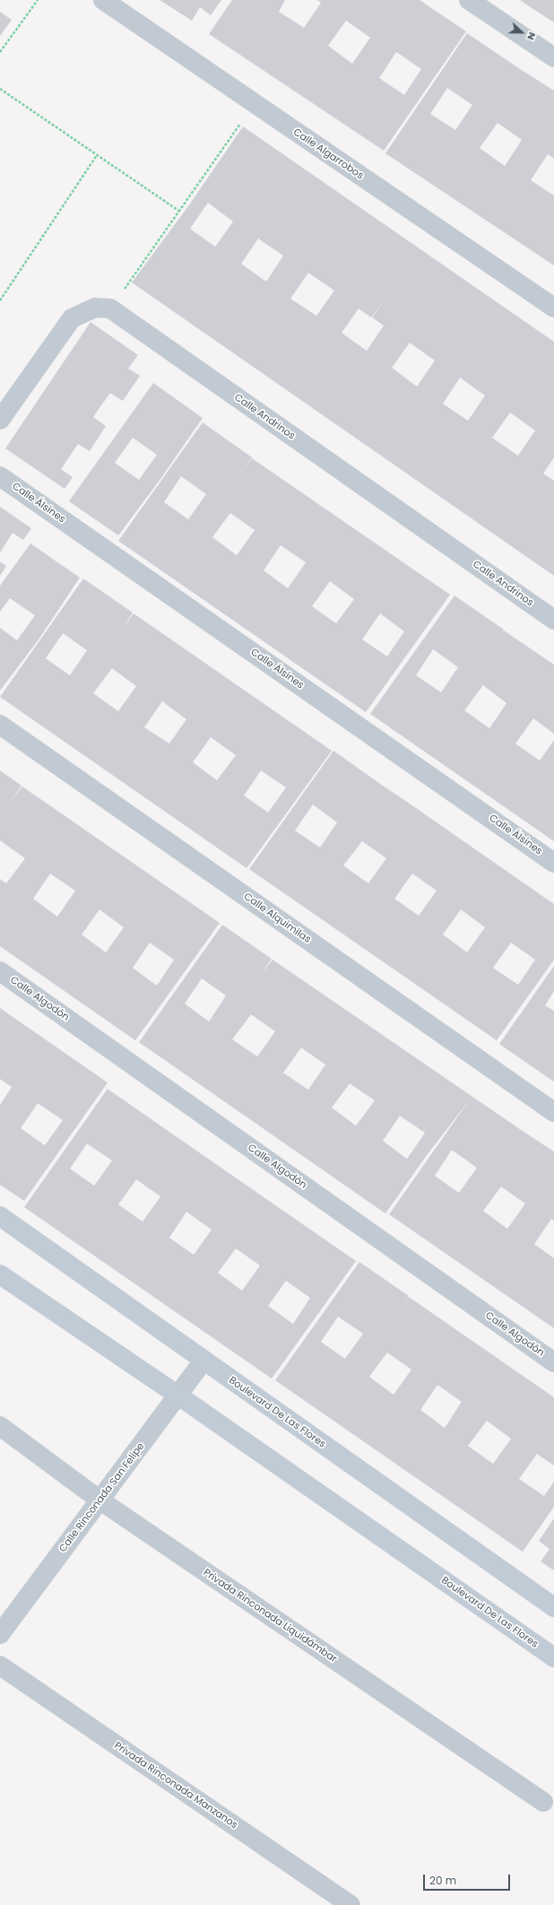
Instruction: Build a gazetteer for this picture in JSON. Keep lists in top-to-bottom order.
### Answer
{
  "streets": {
    "street": [
      "Calle Algarrobos",
      "Calle Andrinos",
      "Calle Álsines",
      "Calle Alquimilas",
      "Calle Algodón",
      "Boulevard De Las Flores",
      "Calle Rinconada San Felipe",
      "Privada Rinconada Liquidámbar",
      "Privada Rinconada Manzanos"
    ]
  },
  "crossings": [
    ["Boulevard De Las Flores", "Calle Rinconada San Felipe"],
    ["Calle Rinconada San Felipe", "Privada Rinconada Liquidámbar"]
  ],
  "scale_bar": "20 m",
  "north": "right"
}
